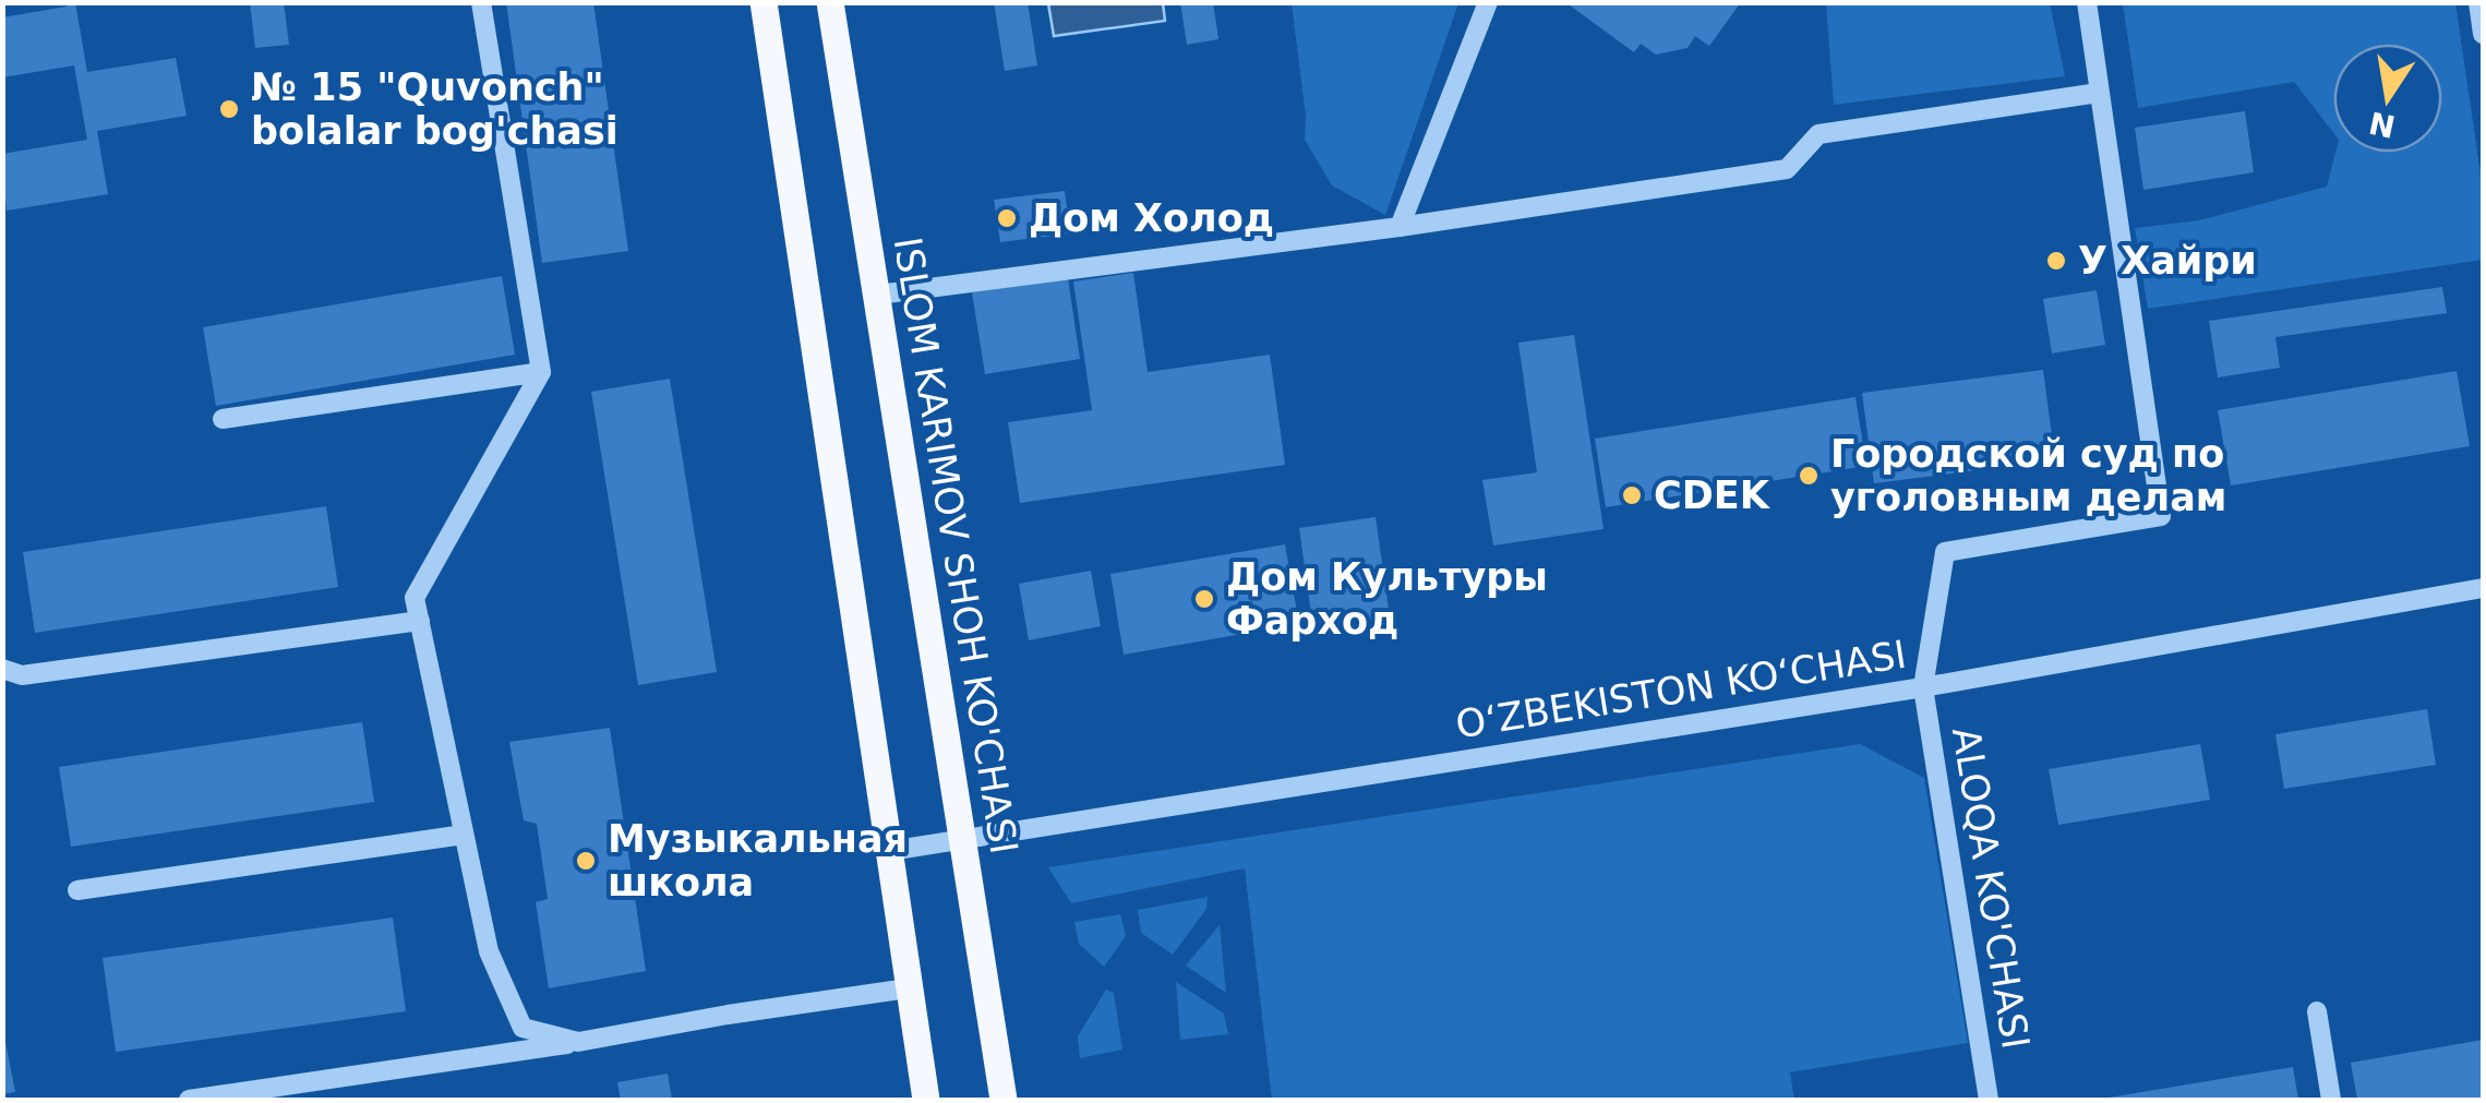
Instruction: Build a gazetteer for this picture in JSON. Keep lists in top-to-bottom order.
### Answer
{
  "streets": {
    "main road": ["ISLOM KARIMOV SHOH KO'CHASI"],
    "street": ["O‘ZBEKISTON KO‘CHASI", "ALOQA KO'CHASI"]
  },
  "crossings": [
    ["ISLOM KARIMOV SHOH KO'CHASI", "O‘ZBEKISTON KO‘CHASI"],
    ["O‘ZBEKISTON KO‘CHASI", "ALOQA KO'CHASI"]
  ],
  "places": [
    "№ 15 \"Quvonch\" bolalar bog'chasi",
    "Дом Холод",
    "У Хайри",
    "Городской суд по уголовным делам",
    "CDEK",
    "Дом Культуры Фарход",
    "Музыкальная школа"
  ],
  "north": "bottom"
}
